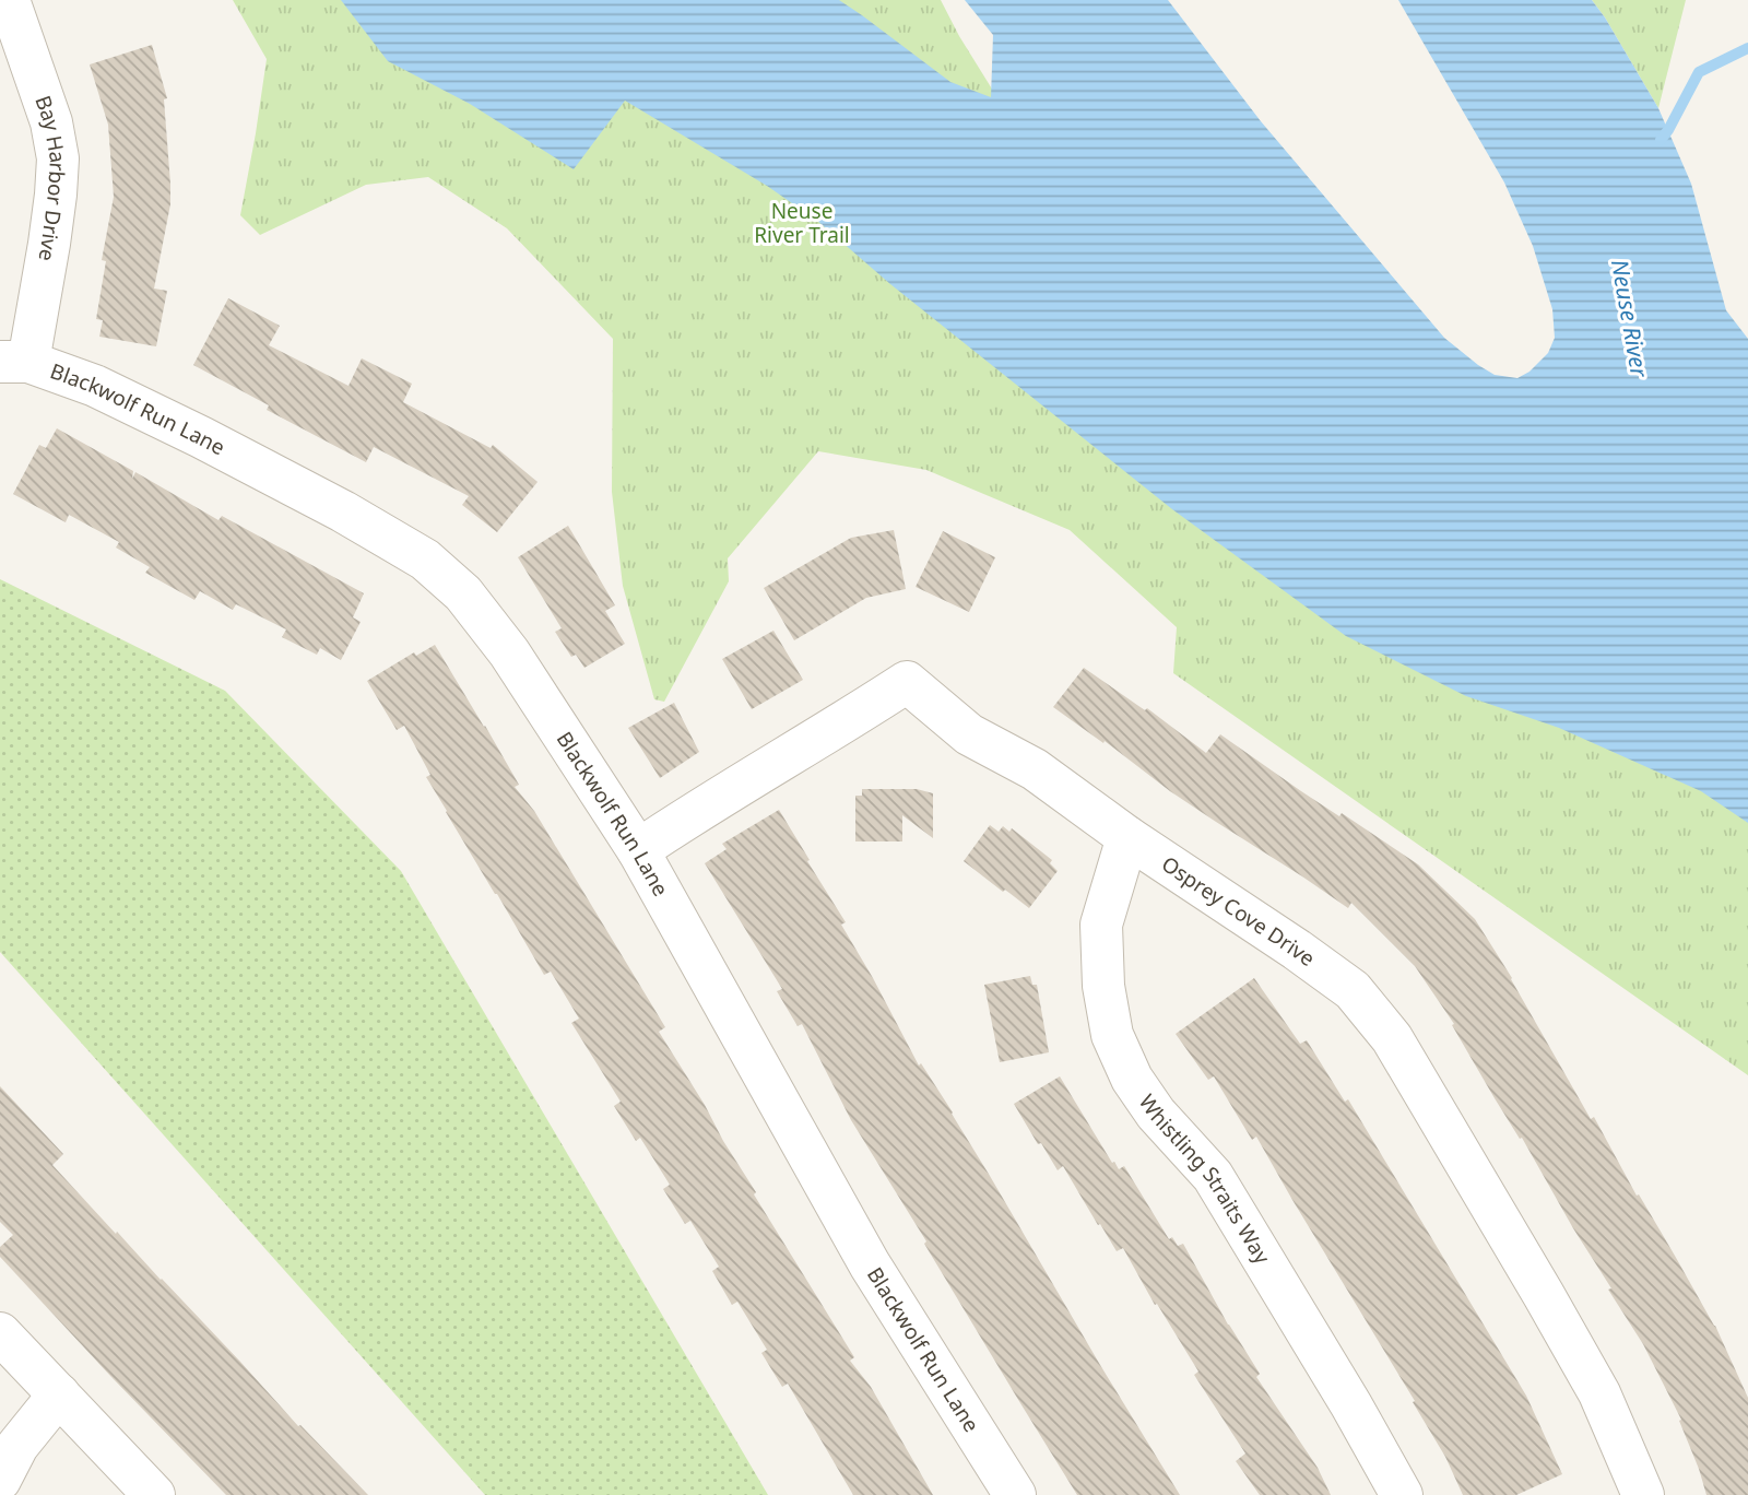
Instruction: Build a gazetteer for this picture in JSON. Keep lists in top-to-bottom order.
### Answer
{
  "streets": {
    "street": [
      "Bay Harbor Drive",
      "Blackwolf Run Lane",
      "Osprey Cove Drive",
      "Whistling Straits Way"
    ]
  },
  "crossings": [
    ["Bay Harbor Drive", "Blackwolf Run Lane"],
    ["Blackwolf Run Lane", "Osprey Cove Drive"],
    ["Osprey Cove Drive", "Whistling Straits Way"]
  ],
  "water": ["Neuse River"],
  "parks": ["Neuse River Trail"]
}
